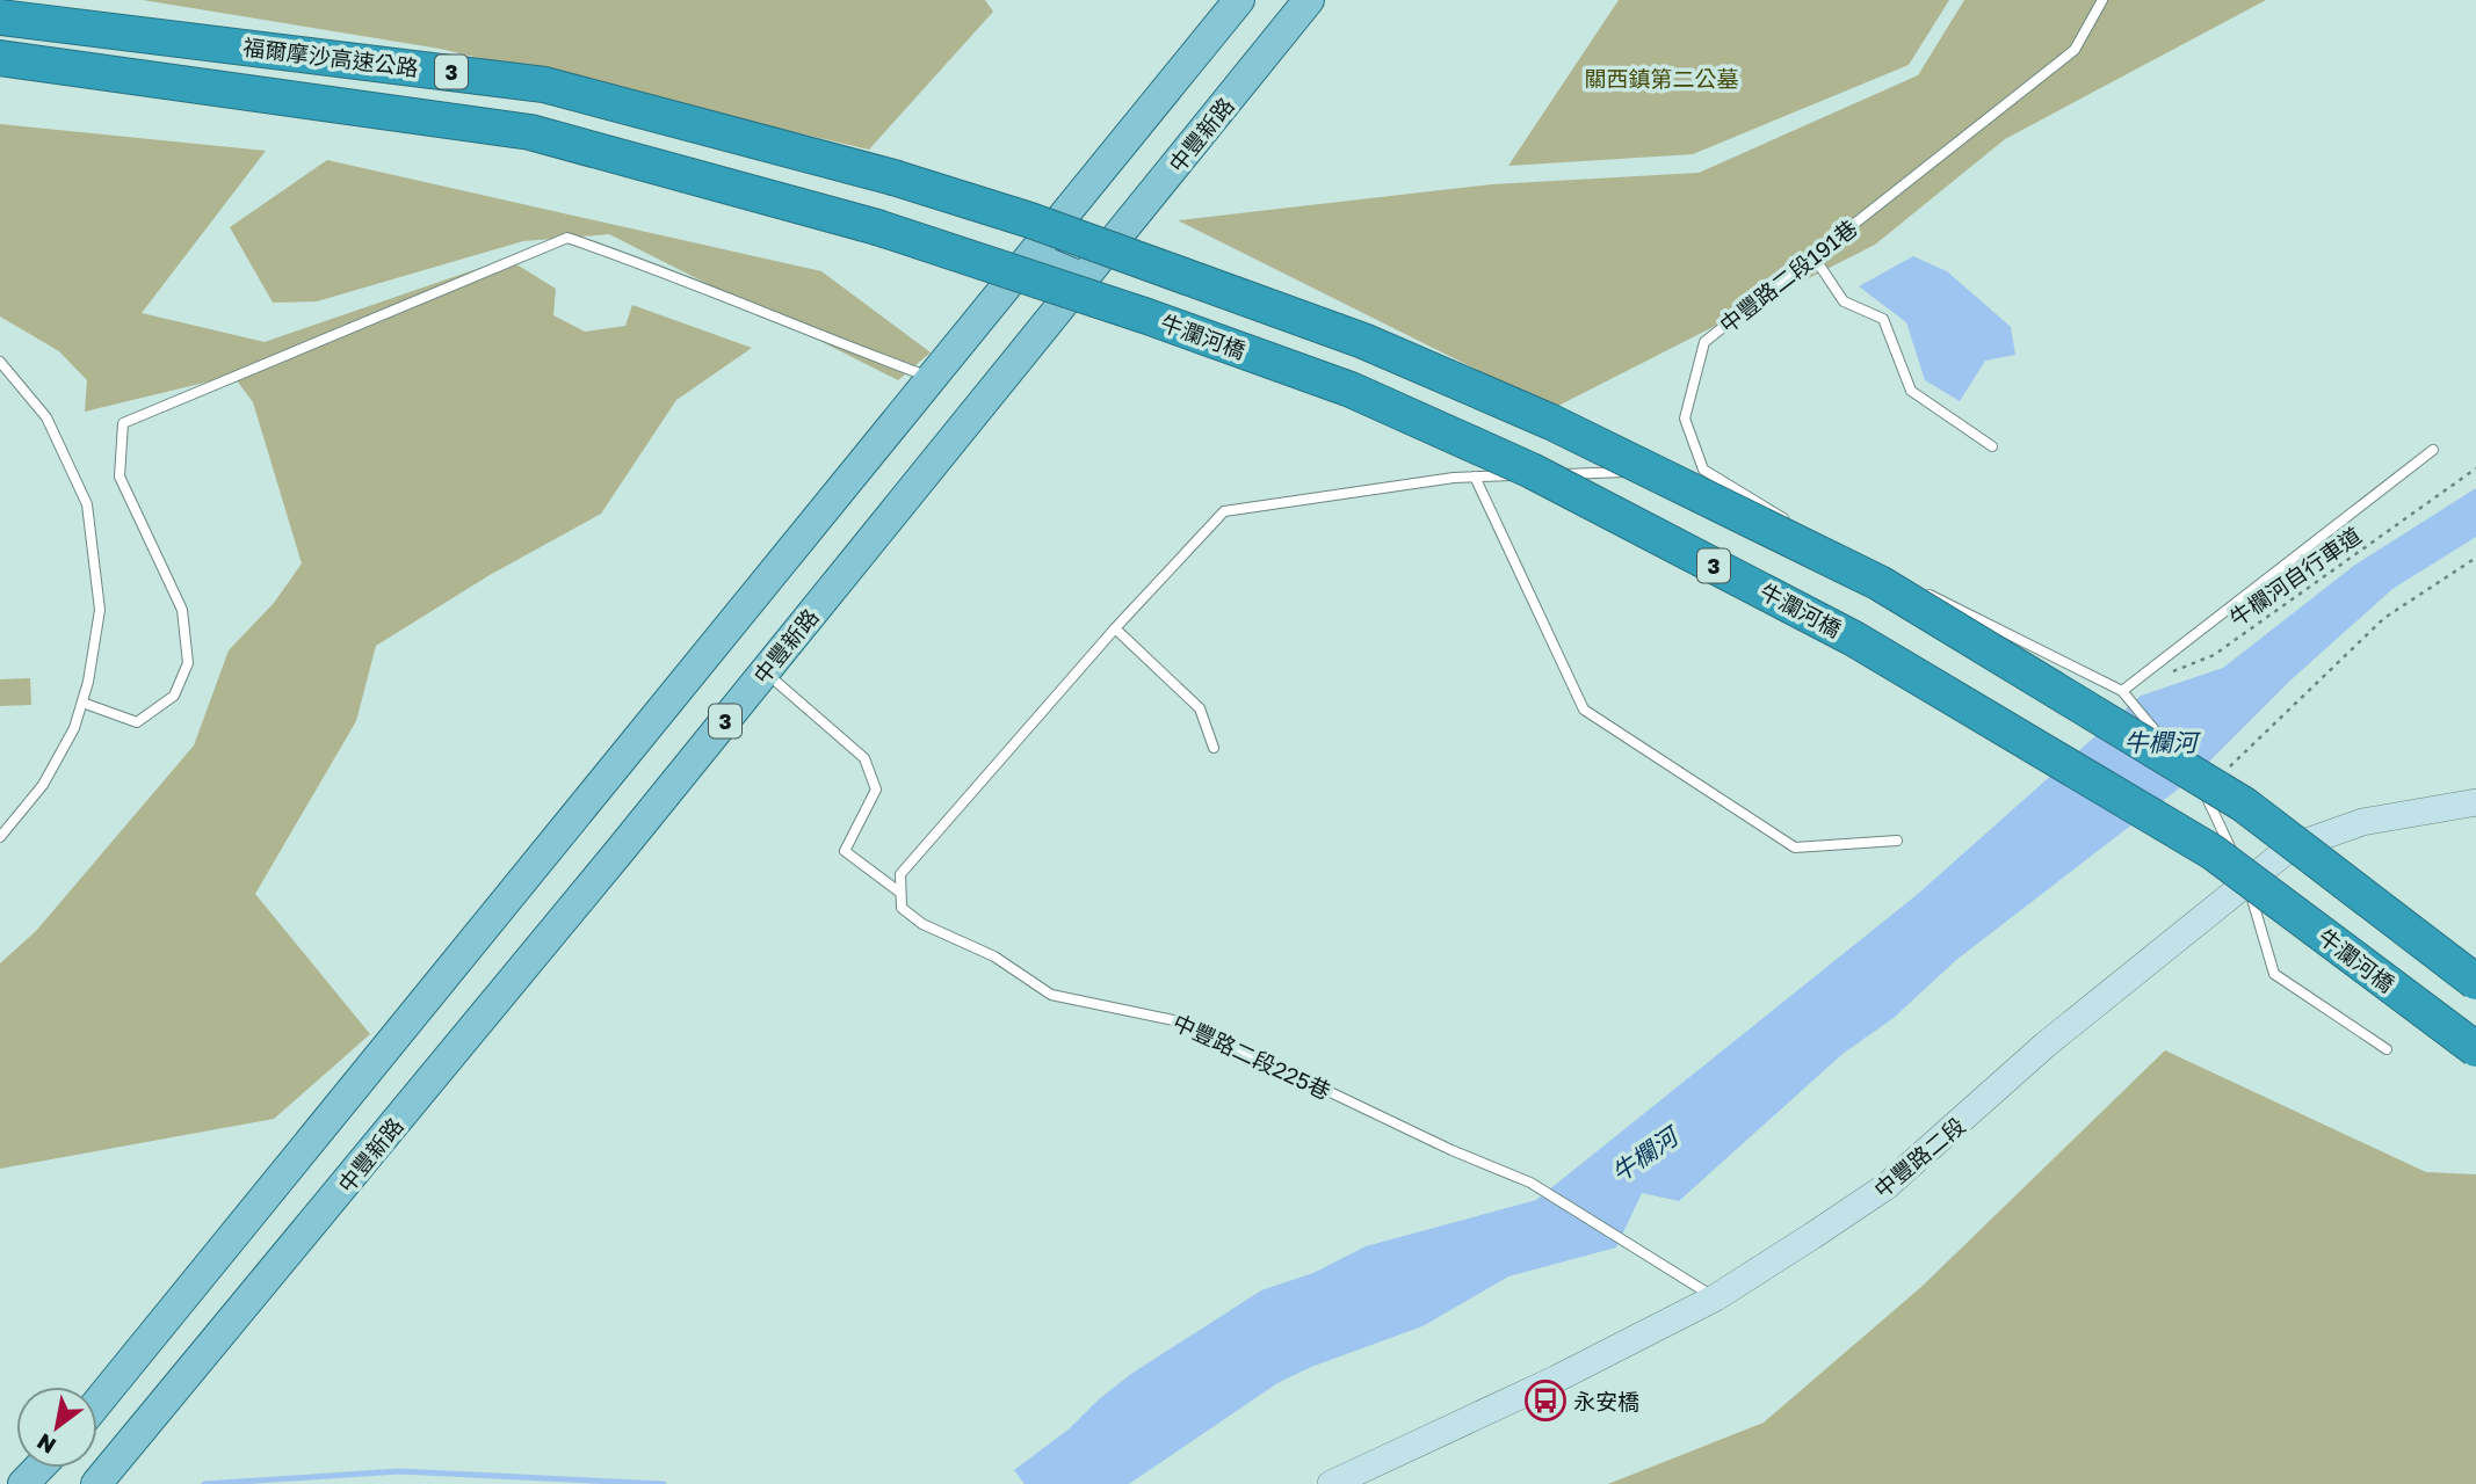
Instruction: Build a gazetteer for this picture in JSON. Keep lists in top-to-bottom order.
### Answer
{
  "streets": {
    "highway": ["福爾摩沙高速公路", "3", "牛瀾河橋"],
    "main road": ["中豐新路"],
    "street": ["中豐路二段"],
    "lane": ["中豐路二段191巷", "中豐路二段225巷"],
    "path": ["牛欄河自行車道"]
  },
  "crossings": [
    ["福爾摩沙高速公路", "牛瀾河橋"],
    ["中豐新路", "中豐路二段225巷"],
    ["中豐路二段225巷", "中豐路二段"]
  ],
  "water": ["牛欄河"],
  "parks": ["關西鎮第二公墓"],
  "places": {
    "bus stop": ["永安橋"]
  },
  "north": "bottom left"
}
